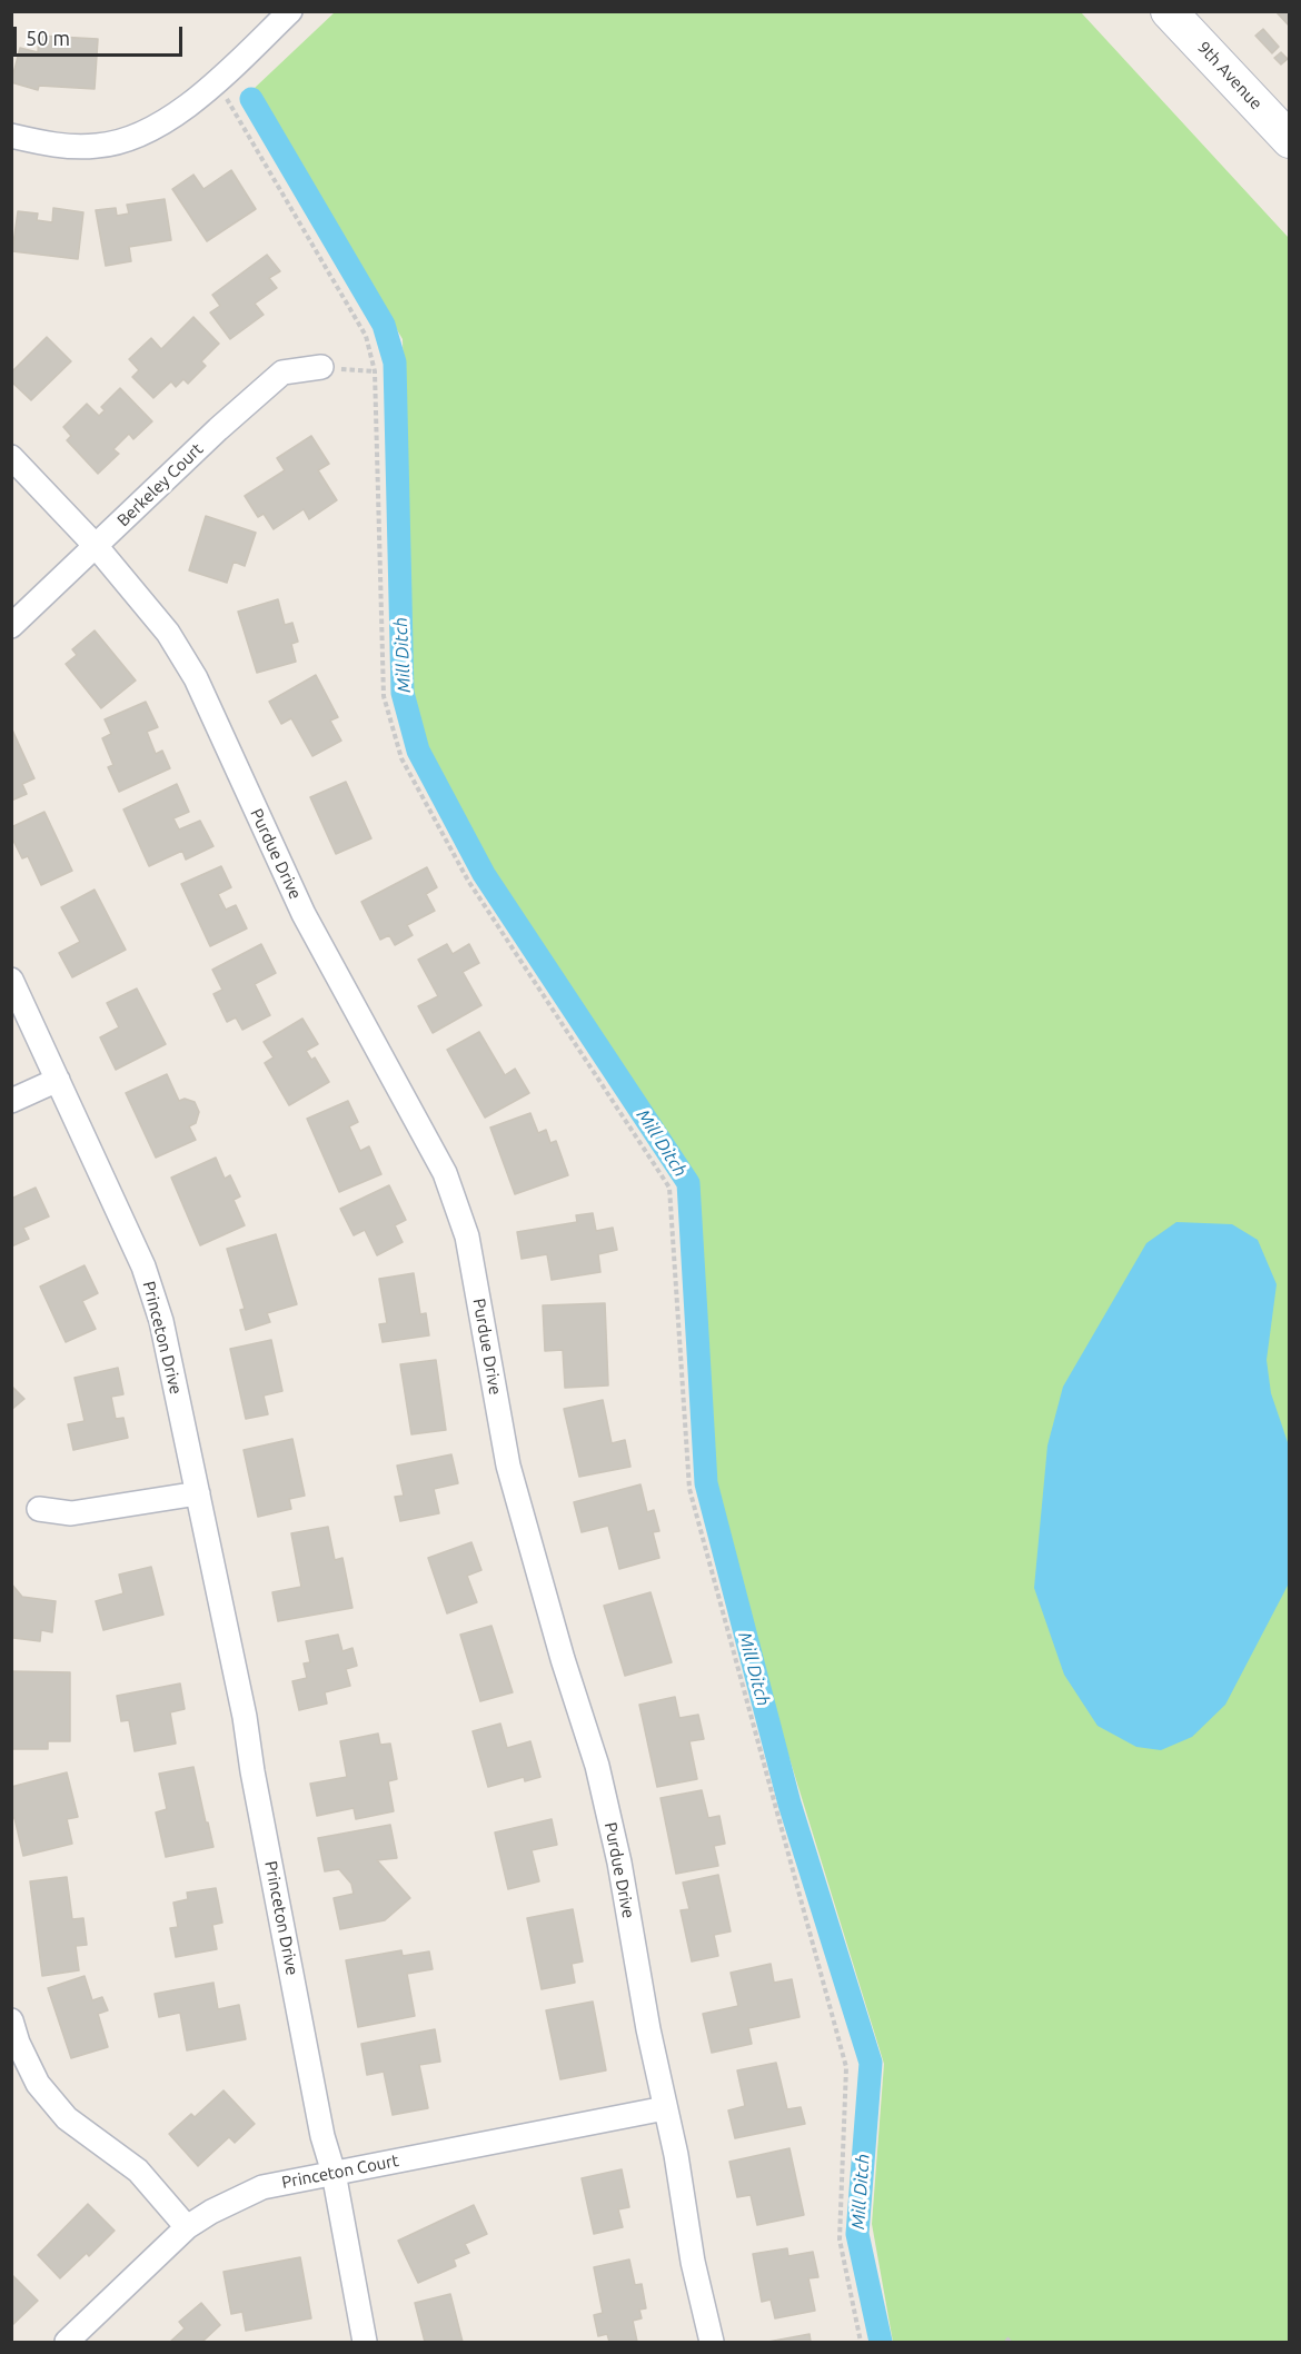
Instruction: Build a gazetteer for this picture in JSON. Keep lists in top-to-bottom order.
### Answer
{
  "streets": {
    "main road": ["9th Avenue"],
    "street": [
      "Berkeley Court",
      "Purdue Drive",
      "Princeton Drive",
      "Princeton Court"
    ]
  },
  "crossings": [
    ["Berkeley Court", "Purdue Drive"],
    ["Purdue Drive", "Princeton Court"],
    ["Princeton Drive", "Princeton Court"]
  ],
  "water": ["Mill Ditch"],
  "scale_bar": "50 m"
}
